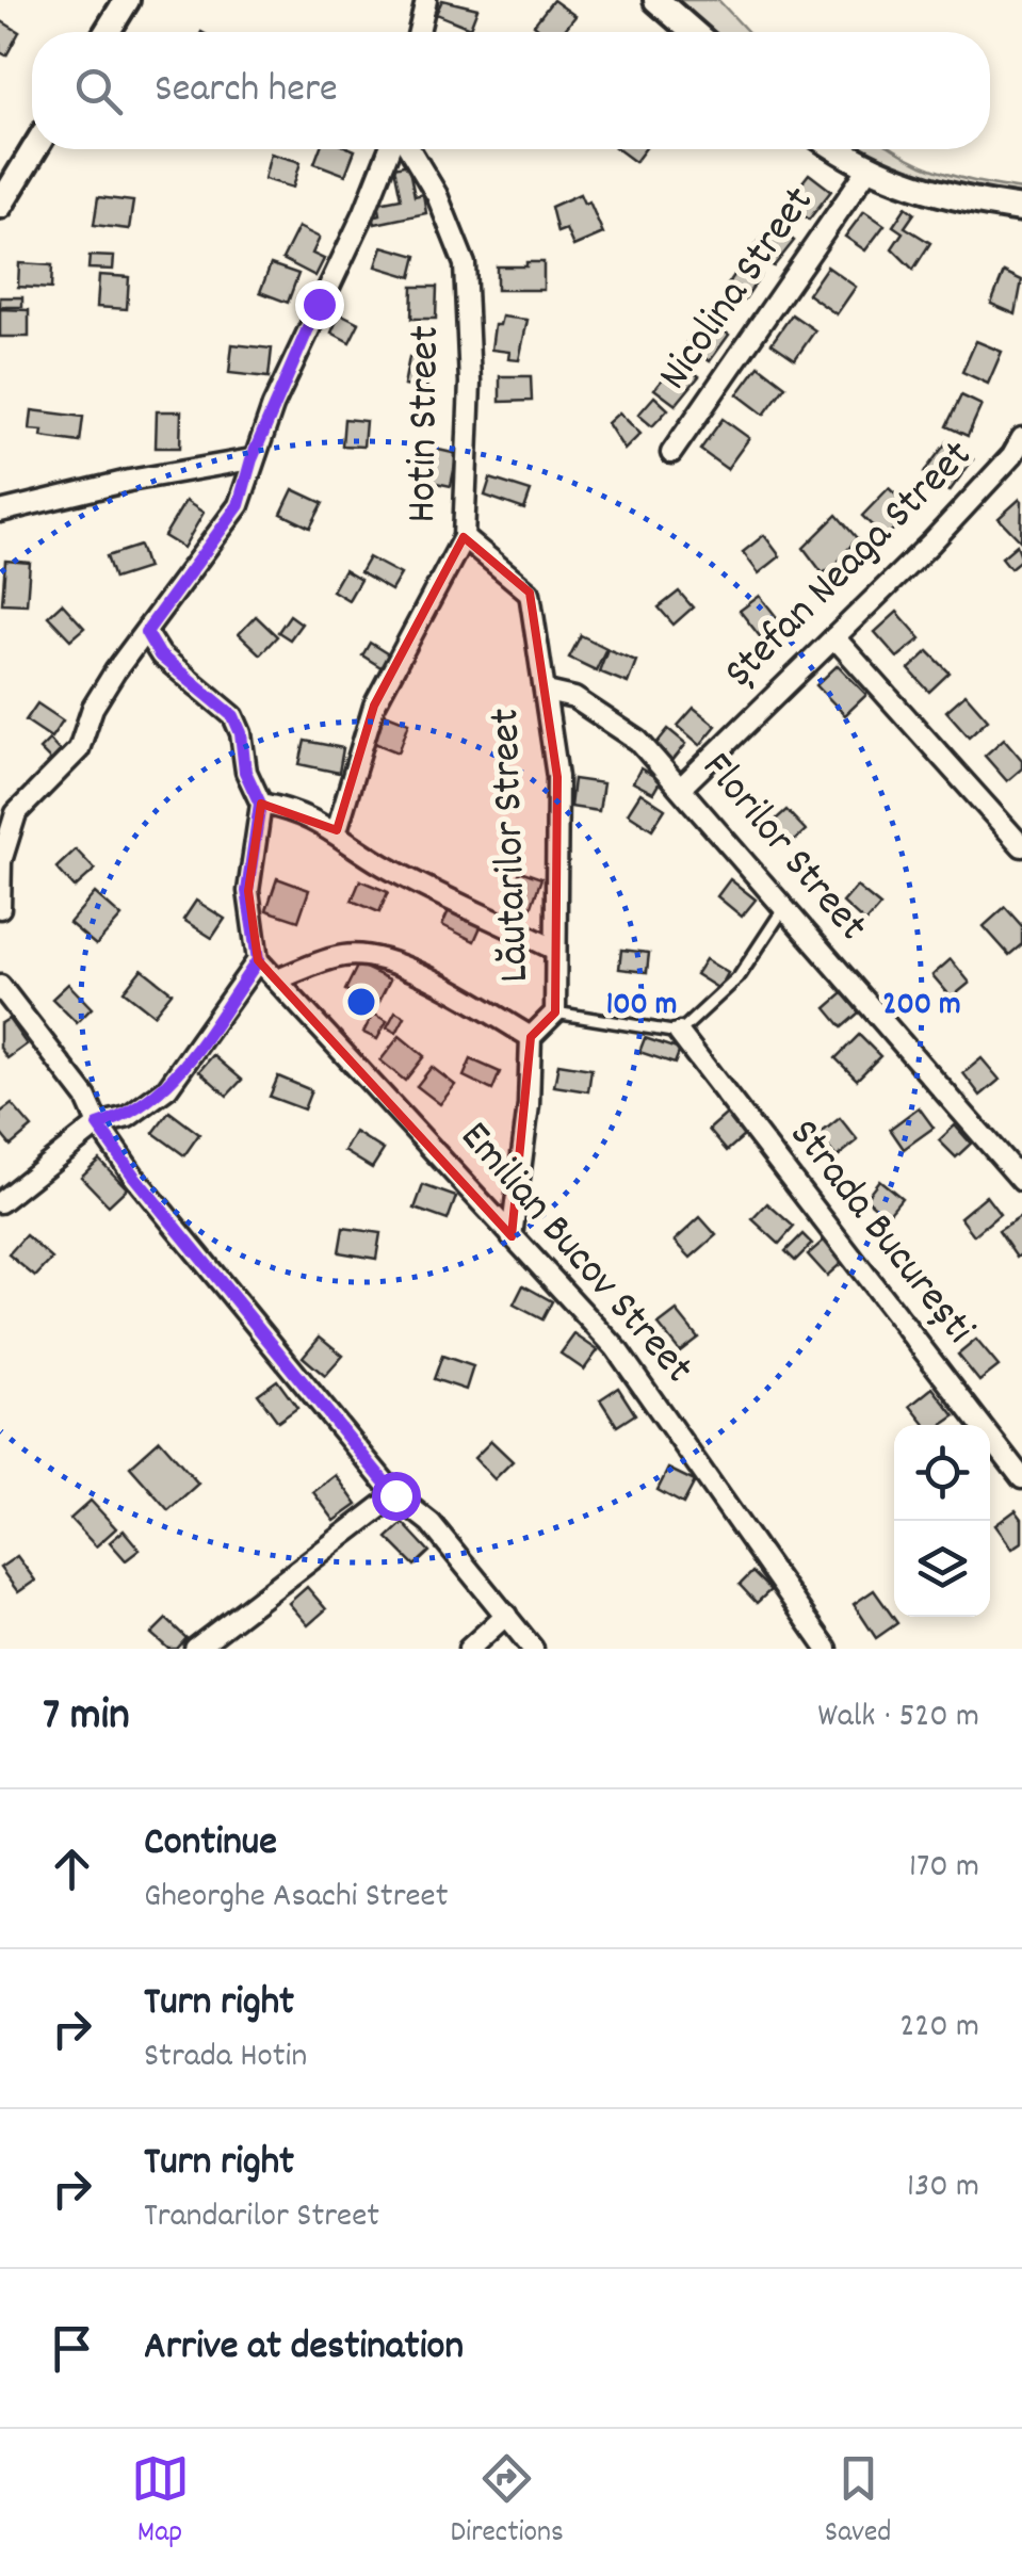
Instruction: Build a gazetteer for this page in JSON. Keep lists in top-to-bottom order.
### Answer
{
  "streets": {
    "street": [
      "Nicolina Street",
      "Hotin Street",
      "Ștefan Neaga Street",
      "Lăutarilor Street",
      "Florilor Street",
      "Strada București",
      "Emilian Bucov Street"
    ]
  },
  "crossings": [
    ["Hotin Street", "Lăutarilor Street"],
    ["Ștefan Neaga Street", "Florilor Street"],
    ["Lăutarilor Street", "Florilor Street"],
    ["Lăutarilor Street", "Emilian Bucov Street"]
  ],
  "page": {
    "search": "Search here",
    "heading": ["7 min", "Walk · 520 m"],
    "list": [
      ["Continue", "Gheorghe Asachi Street", "170 m"],
      ["Turn right", "Strada Hotin", "220 m"],
      ["Turn right", "Trandarilor Street", "130 m"],
      "Arrive at destination"
    ],
    "nav": ["Map", "Directions", "Saved"]
  },
  "rings": ["100 m", "200 m"]
}
